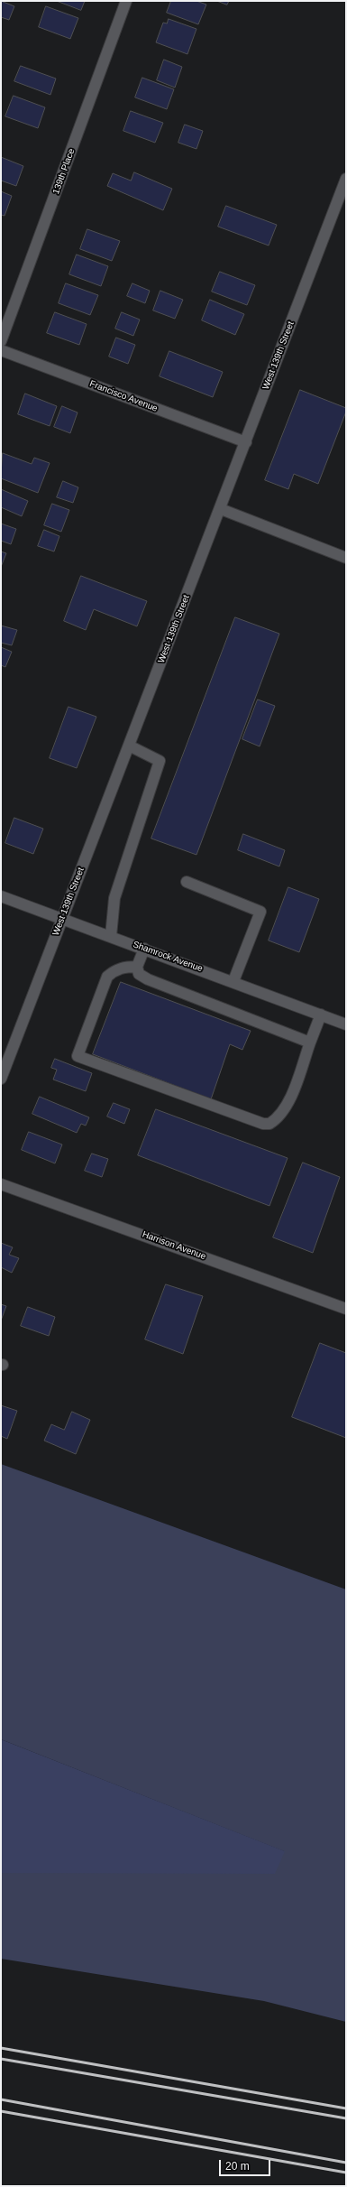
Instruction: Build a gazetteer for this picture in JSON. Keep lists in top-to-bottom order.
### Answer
{
  "streets": {
    "street": [
      "139th Place",
      "West 139th Street",
      "Francisco Avenue",
      "Shamrock Avenue",
      "Harrison Avenue"
    ]
  },
  "crossings": [
    ["West 139th Street", "Francisco Avenue"],
    ["West 139th Street", "Shamrock Avenue"]
  ],
  "scale_bar": "20 m"
}
